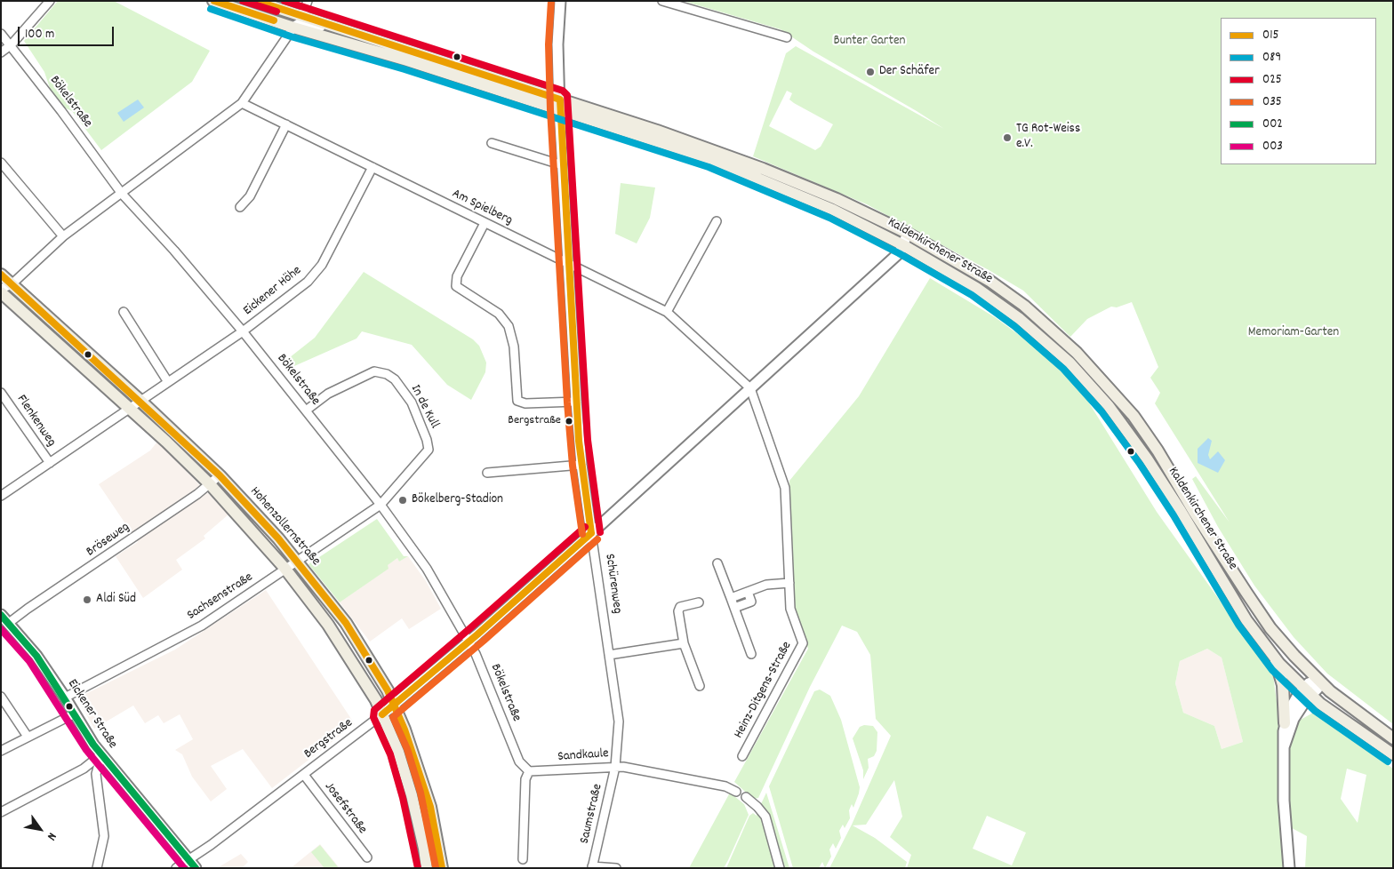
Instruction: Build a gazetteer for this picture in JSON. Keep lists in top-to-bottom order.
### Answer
{
  "streets": {
    "main road": ["Kaldenkirchener Straße", "Hohenzollernstraße"],
    "street": [
      "Bökelstraße",
      "Am Spielberg",
      "Eickener Höhe",
      "In de Kull",
      "Flenkenweg",
      "Bröseweg",
      "Schürenweg",
      "Sachsenstraße",
      "Heinz-Ditgens-Straße",
      "Eickener Straße",
      "Bergstraße",
      "Sandkaule",
      "Josefstraße",
      "Saumstraße"
    ]
  },
  "crossings": [
    ["Bökelstraße", "Eickener Höhe"],
    ["Bökelstraße", "In de Kull"],
    ["Bökelstraße", "Sachsenstraße"],
    ["Bökelstraße", "Bergstraße"],
    ["Bökelstraße", "Sandkaule"],
    ["Am Spielberg", "Eickener Höhe"],
    ["Am Spielberg", "Schürenweg"],
    ["Am Spielberg", "Heinz-Ditgens-Straße"],
    ["Am Spielberg", "Bergstraße"],
    ["Kaldenkirchener Straße", "Schürenweg"],
    ["Kaldenkirchener Straße", "Bergstraße"],
    ["Eickener Höhe", "Flenkenweg"],
    ["Eickener Höhe", "Hohenzollernstraße"],
    ["In de Kull", "Sachsenstraße"],
    ["Hohenzollernstraße", "Bröseweg"],
    ["Hohenzollernstraße", "Sachsenstraße"],
    ["Hohenzollernstraße", "Bergstraße"],
    ["Bröseweg", "Eickener Straße"],
    ["Schürenweg", "Bergstraße"],
    ["Schürenweg", "Sandkaule"],
    ["Schürenweg", "Saumstraße"],
    ["Sachsenstraße", "Eickener Straße"],
    ["Heinz-Ditgens-Straße", "Bergstraße"],
    ["Eickener Straße", "Bergstraße"],
    ["Bergstraße", "Josefstraße"],
    ["Sandkaule", "Saumstraße"]
  ],
  "parks": ["Bunter Garten", "Memoriam-Garten"],
  "places": [
    "Der Schäfer",
    "TG Rot-Weiss e.V.",
    "Bergstraße",
    "Bökelberg-Stadion",
    "Aldi Süd"
  ],
  "lines": [
    "transit line 015",
    "transit line 025",
    "transit line 035",
    "transit line 089",
    "transit line 002",
    "transit line 003"
  ],
  "legend": [
    "015",
    "089",
    "025",
    "035",
    "002",
    "003"
  ],
  "scale_bar": "100 m",
  "north": "bottom right"
}
